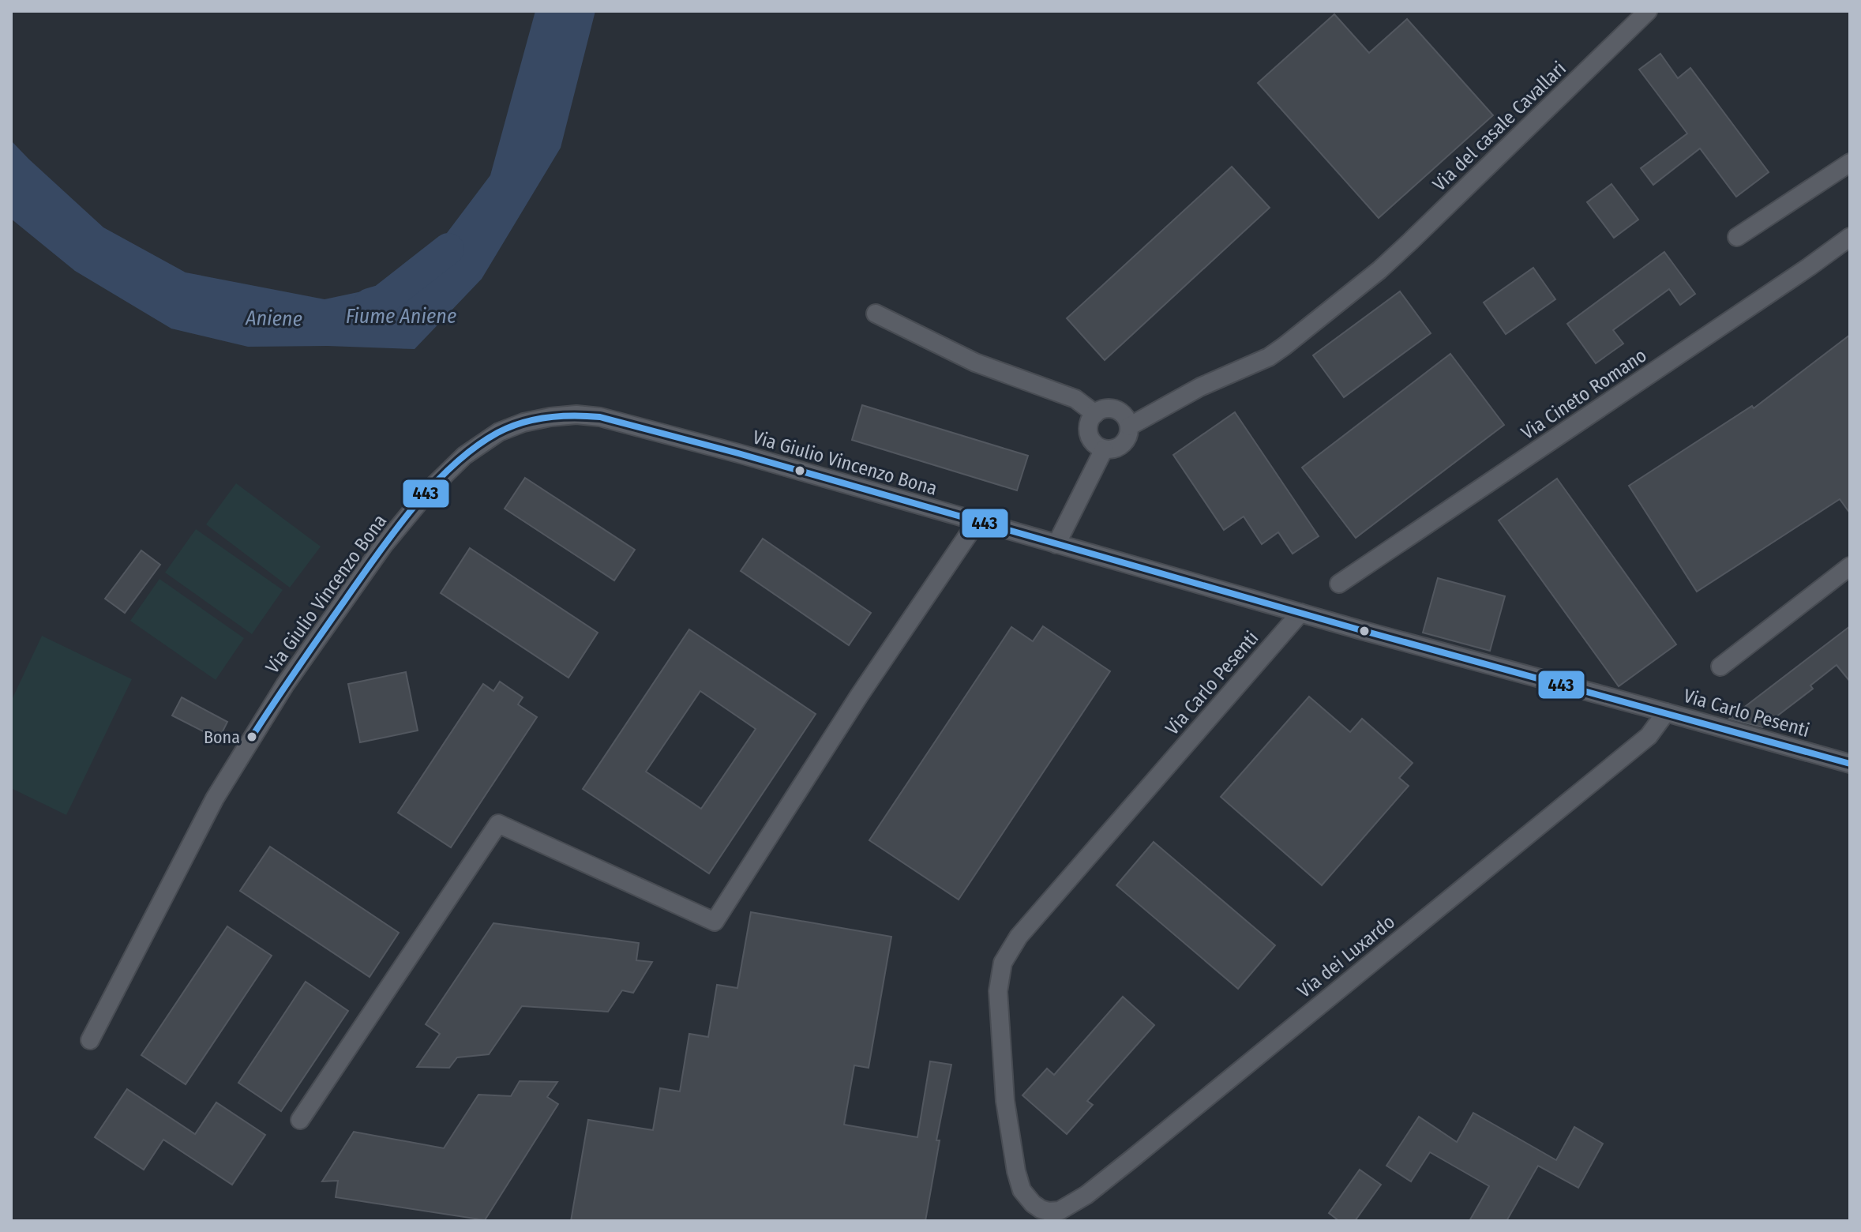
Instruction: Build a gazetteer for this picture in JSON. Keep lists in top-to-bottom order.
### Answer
{
  "streets": {
    "street": [
      "Via del casale Cavallari",
      "Via Cineto Romano",
      "Via Giulio Vincenzo Bona",
      "Via Carlo Pesenti",
      "Via dei Luxardo"
    ]
  },
  "crossings": [
    ["Via Giulio Vincenzo Bona", "Via Carlo Pesenti"],
    ["Via Carlo Pesenti", "Via dei Luxardo"]
  ],
  "water": ["Fiume Aniene", "Aniene"],
  "places": ["Bona"],
  "lines": ["transit line 443"]
}
